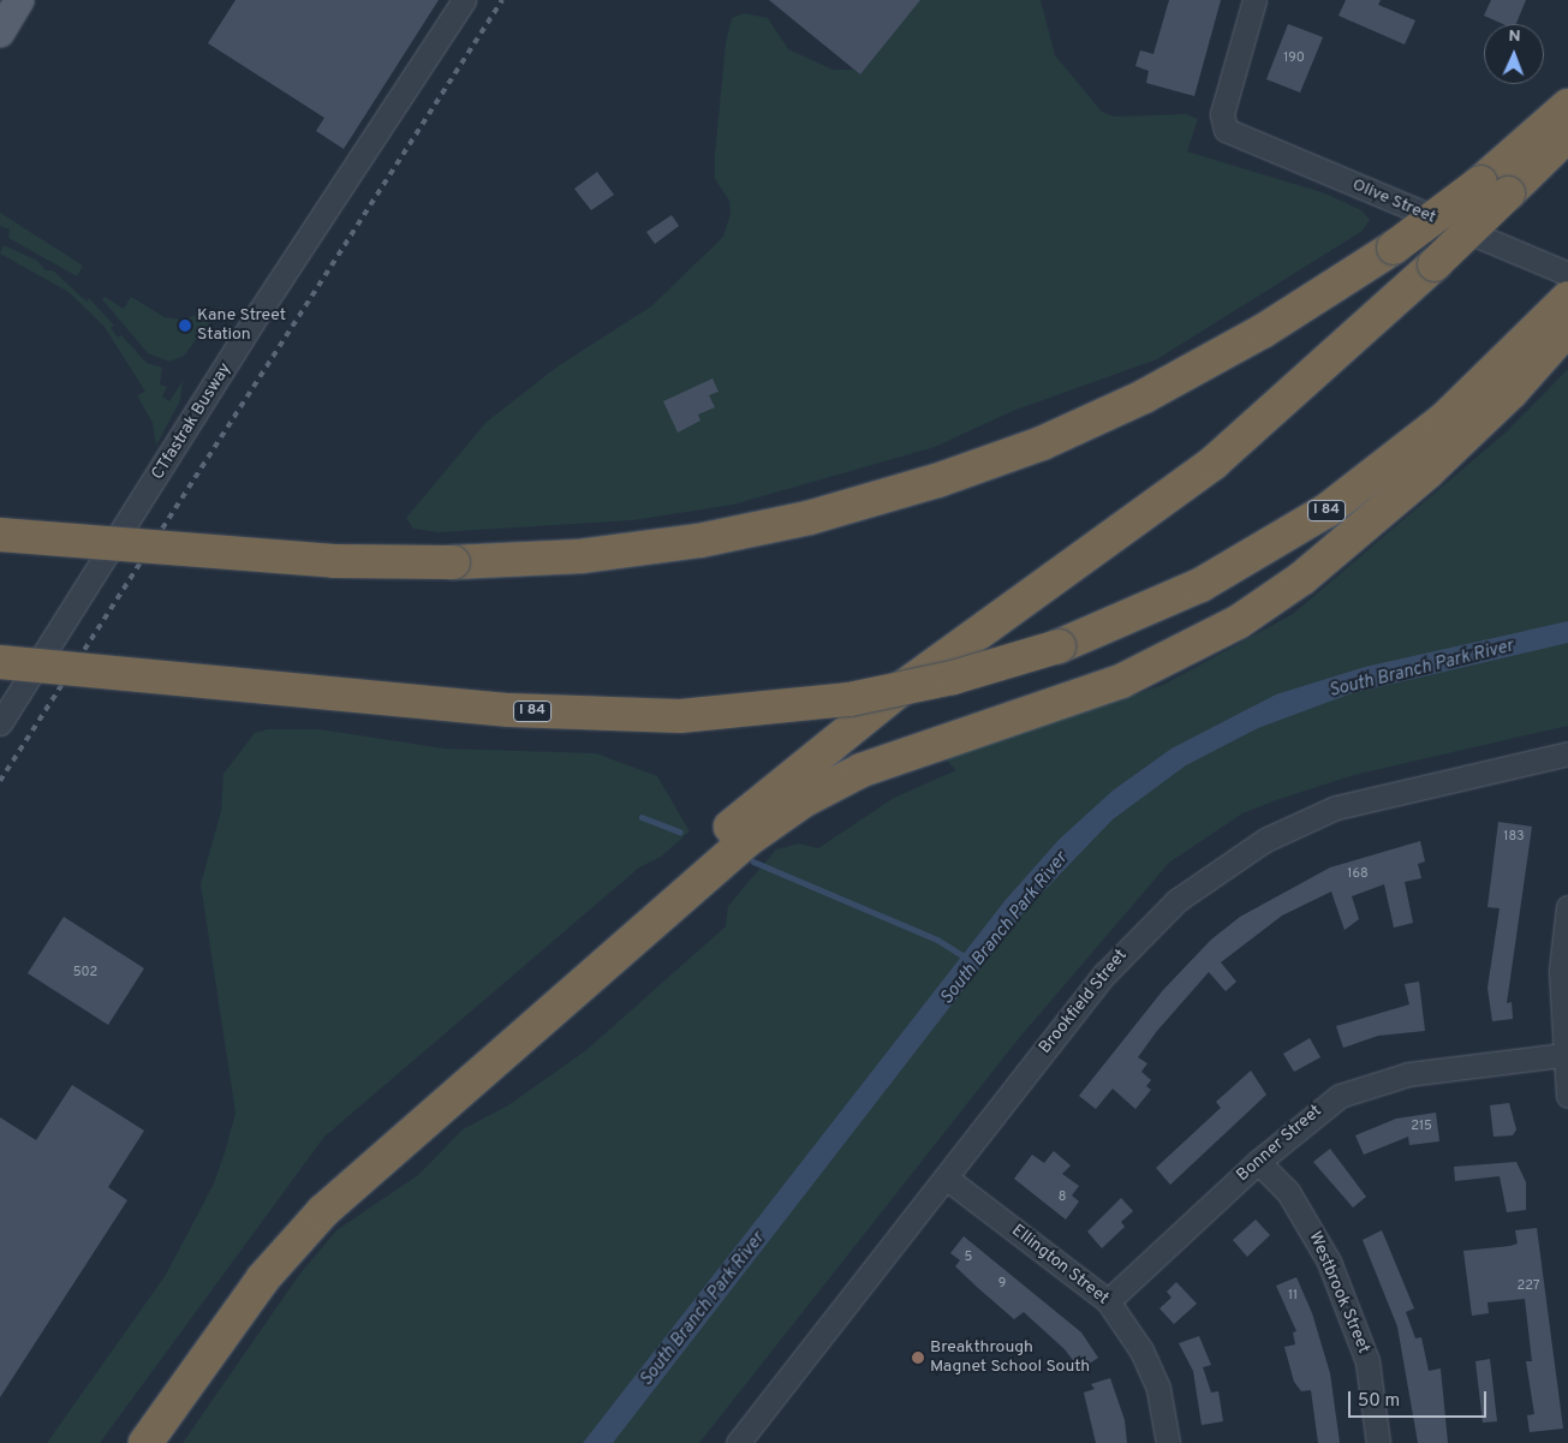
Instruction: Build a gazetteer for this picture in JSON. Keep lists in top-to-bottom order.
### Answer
{
  "streets": {
    "highway": ["I 84"],
    "street": [
      "Olive Street",
      "CTfastrak Busway",
      "Brookfield Street",
      "Bonner Street",
      "Ellington Street",
      "Westbrook Street"
    ]
  },
  "crossings": [
    ["Brookfield Street", "Ellington Street"],
    ["Bonner Street", "Ellington Street"],
    ["Bonner Street", "Westbrook Street"]
  ],
  "water": ["South Branch Park River"],
  "places": ["Kane Street Station", "Breakthrough Magnet School South"],
  "house_numbers": [
    "190",
    "183",
    "168",
    "502",
    "215",
    "8",
    "5",
    "9",
    "227",
    "11"
  ],
  "scale_bar": "50 m",
  "north": "top"
}
